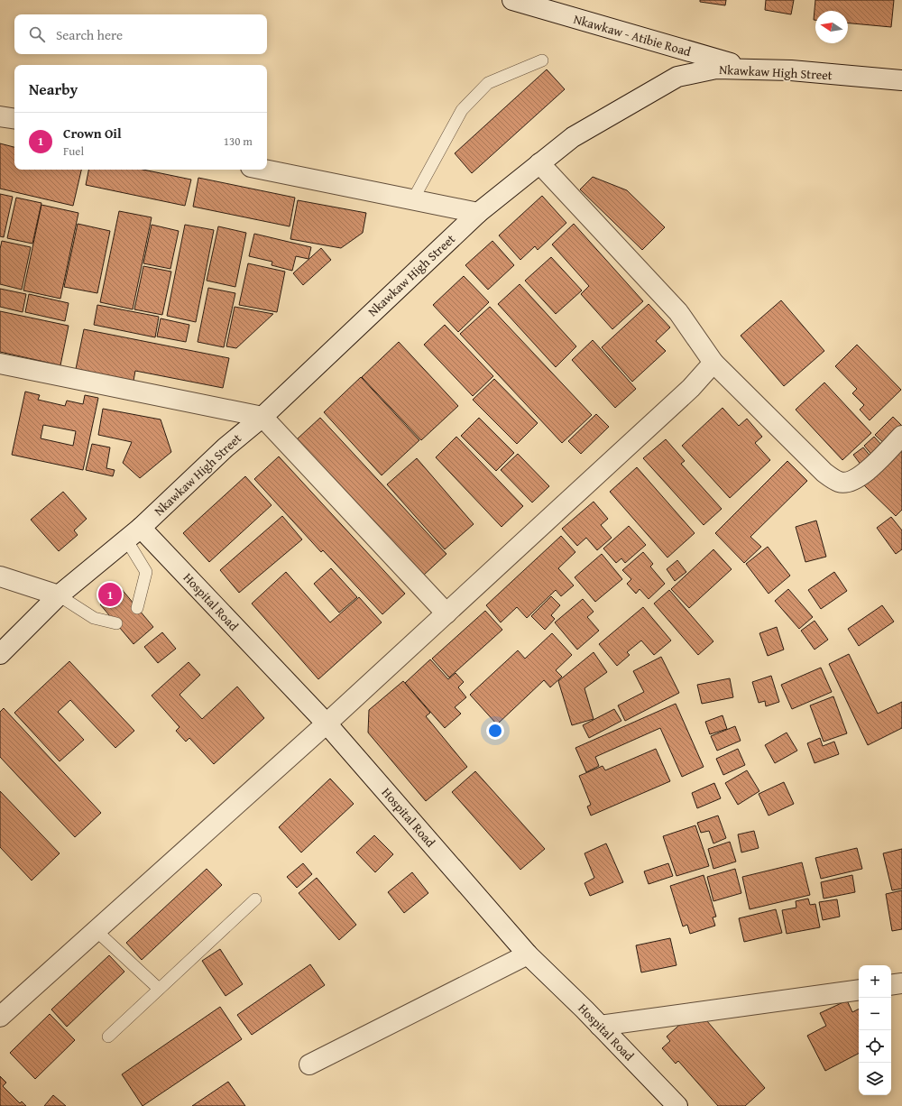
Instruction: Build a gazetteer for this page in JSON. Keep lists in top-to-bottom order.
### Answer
{
  "streets": {
    "street": ["Nkawkaw - Atibie Road", "Nkawkaw High Street", "Hospital Road"]
  },
  "crossings": [
    ["Nkawkaw - Atibie Road", "Nkawkaw High Street"],
    ["Nkawkaw High Street", "Hospital Road"]
  ],
  "north": "left",
  "page": {
    "search": "Search here",
    "heading": "Nearby",
    "list": [
      {
        "mark": "1",
        "name": "Crown Oil",
        "note": "Fuel",
        "value": "130 m"
      }
    ],
    "pins": "1",
    "map_buttons": ["+", "−"]
  }
}
